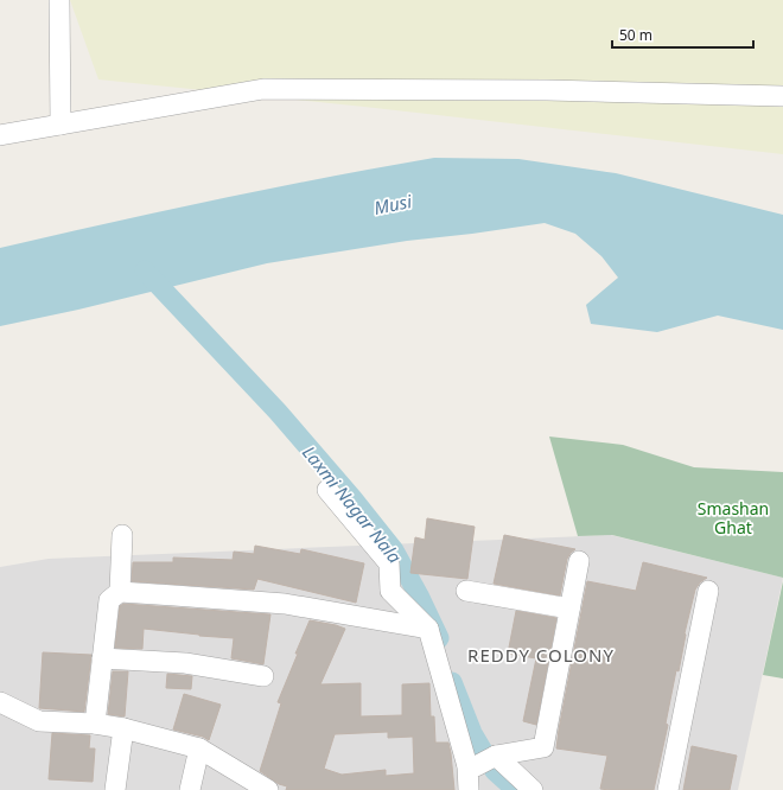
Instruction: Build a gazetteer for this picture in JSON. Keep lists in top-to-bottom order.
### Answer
{
  "districts": ["REDDY COLONY"],
  "water": ["Musi", "Laxmi Nagar Nala"],
  "parks": ["Smashan Ghat"],
  "scale_bar": "50 m"
}
